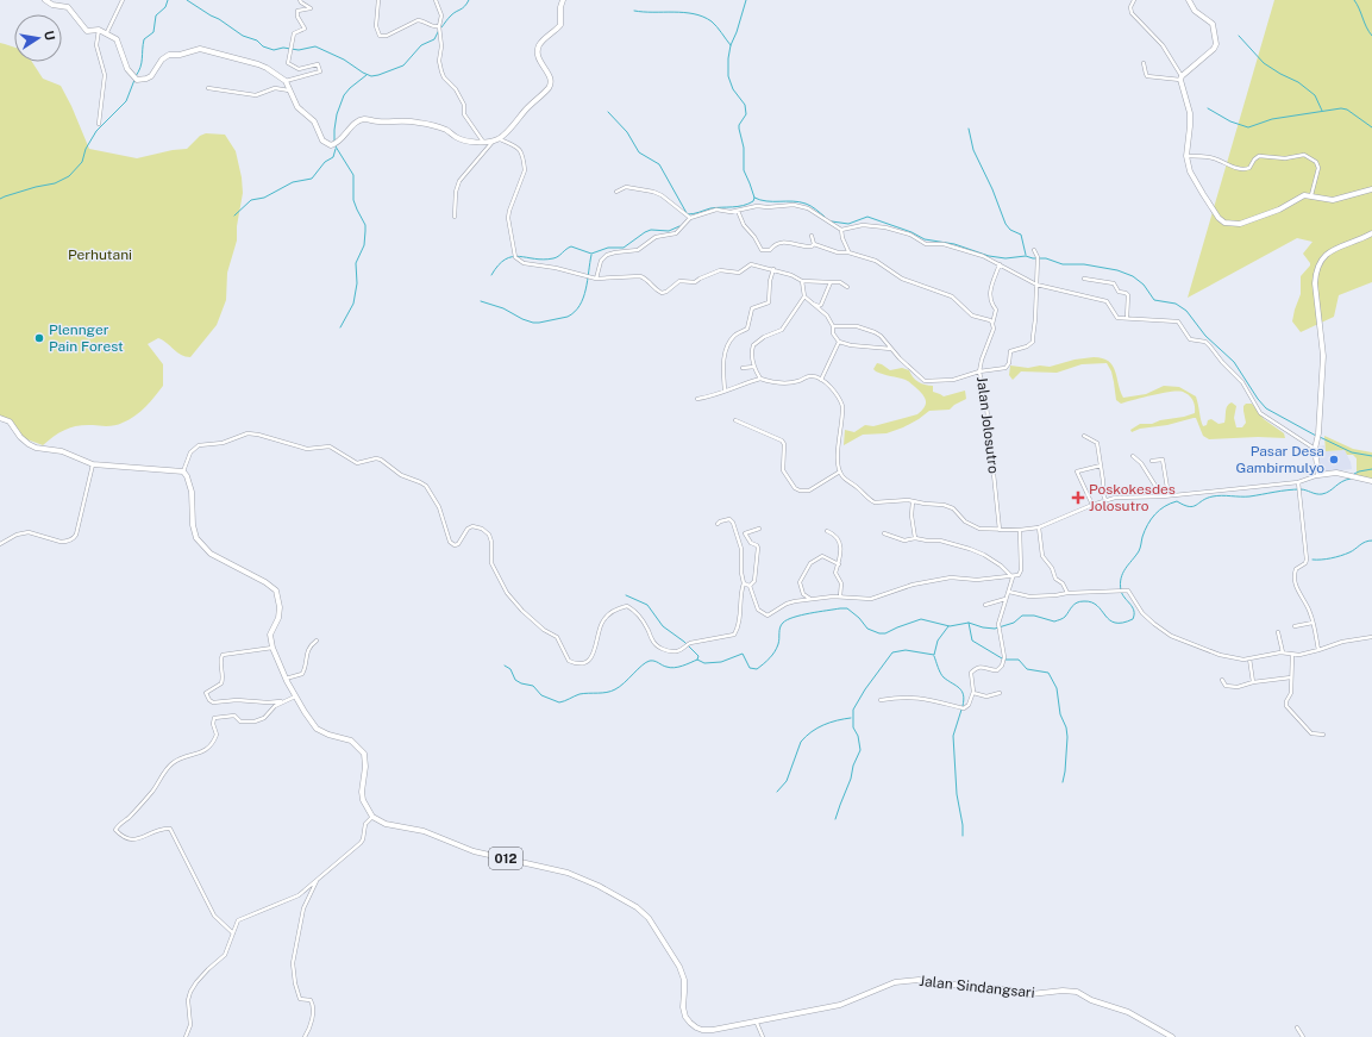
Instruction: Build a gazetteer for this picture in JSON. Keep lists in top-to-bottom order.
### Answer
{
  "streets": {
    "main road": ["012", "Jalan Sindangsari"],
    "street": ["Jalan Jolosutro"]
  },
  "parks": ["Perhutani"],
  "places": {
    "other": ["Plennger Pain Forest", "Pasar Desa Gambirmulyo"],
    "health": ["Poskokesdes Jolosutro"]
  },
  "north": "right"
}
